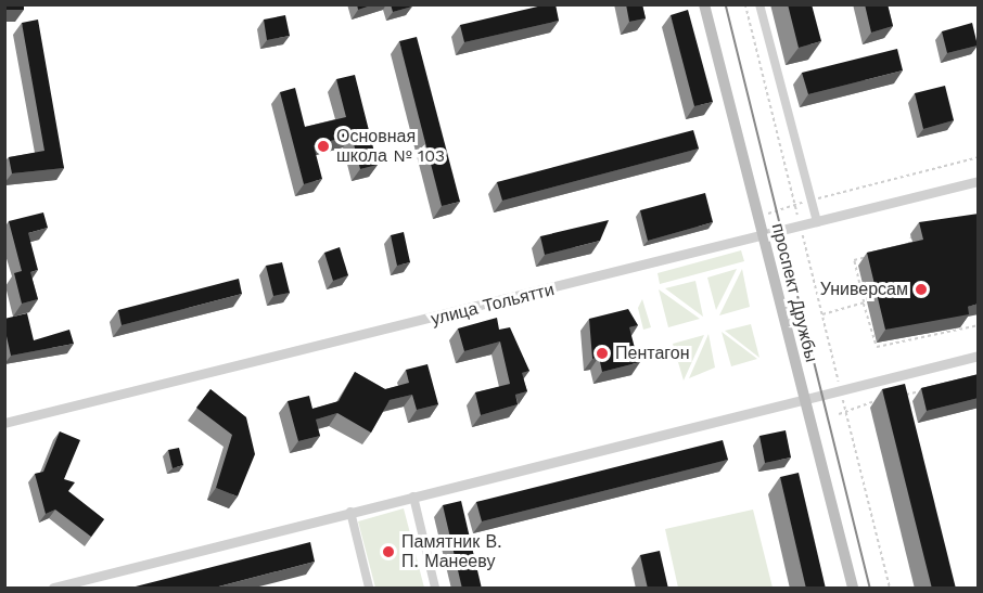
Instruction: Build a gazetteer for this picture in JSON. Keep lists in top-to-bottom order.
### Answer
{
  "streets": {
    "main road": ["проспект Дружбы"],
    "street": ["улица Тольятти"]
  },
  "crossings": [
    ["проспект Дружбы", "улица Тольятти"]
  ],
  "places": [
    "Основная школа № 103",
    "Универсам",
    "Пентагон",
    "Памятник В. П. Манееву"
  ]
}
